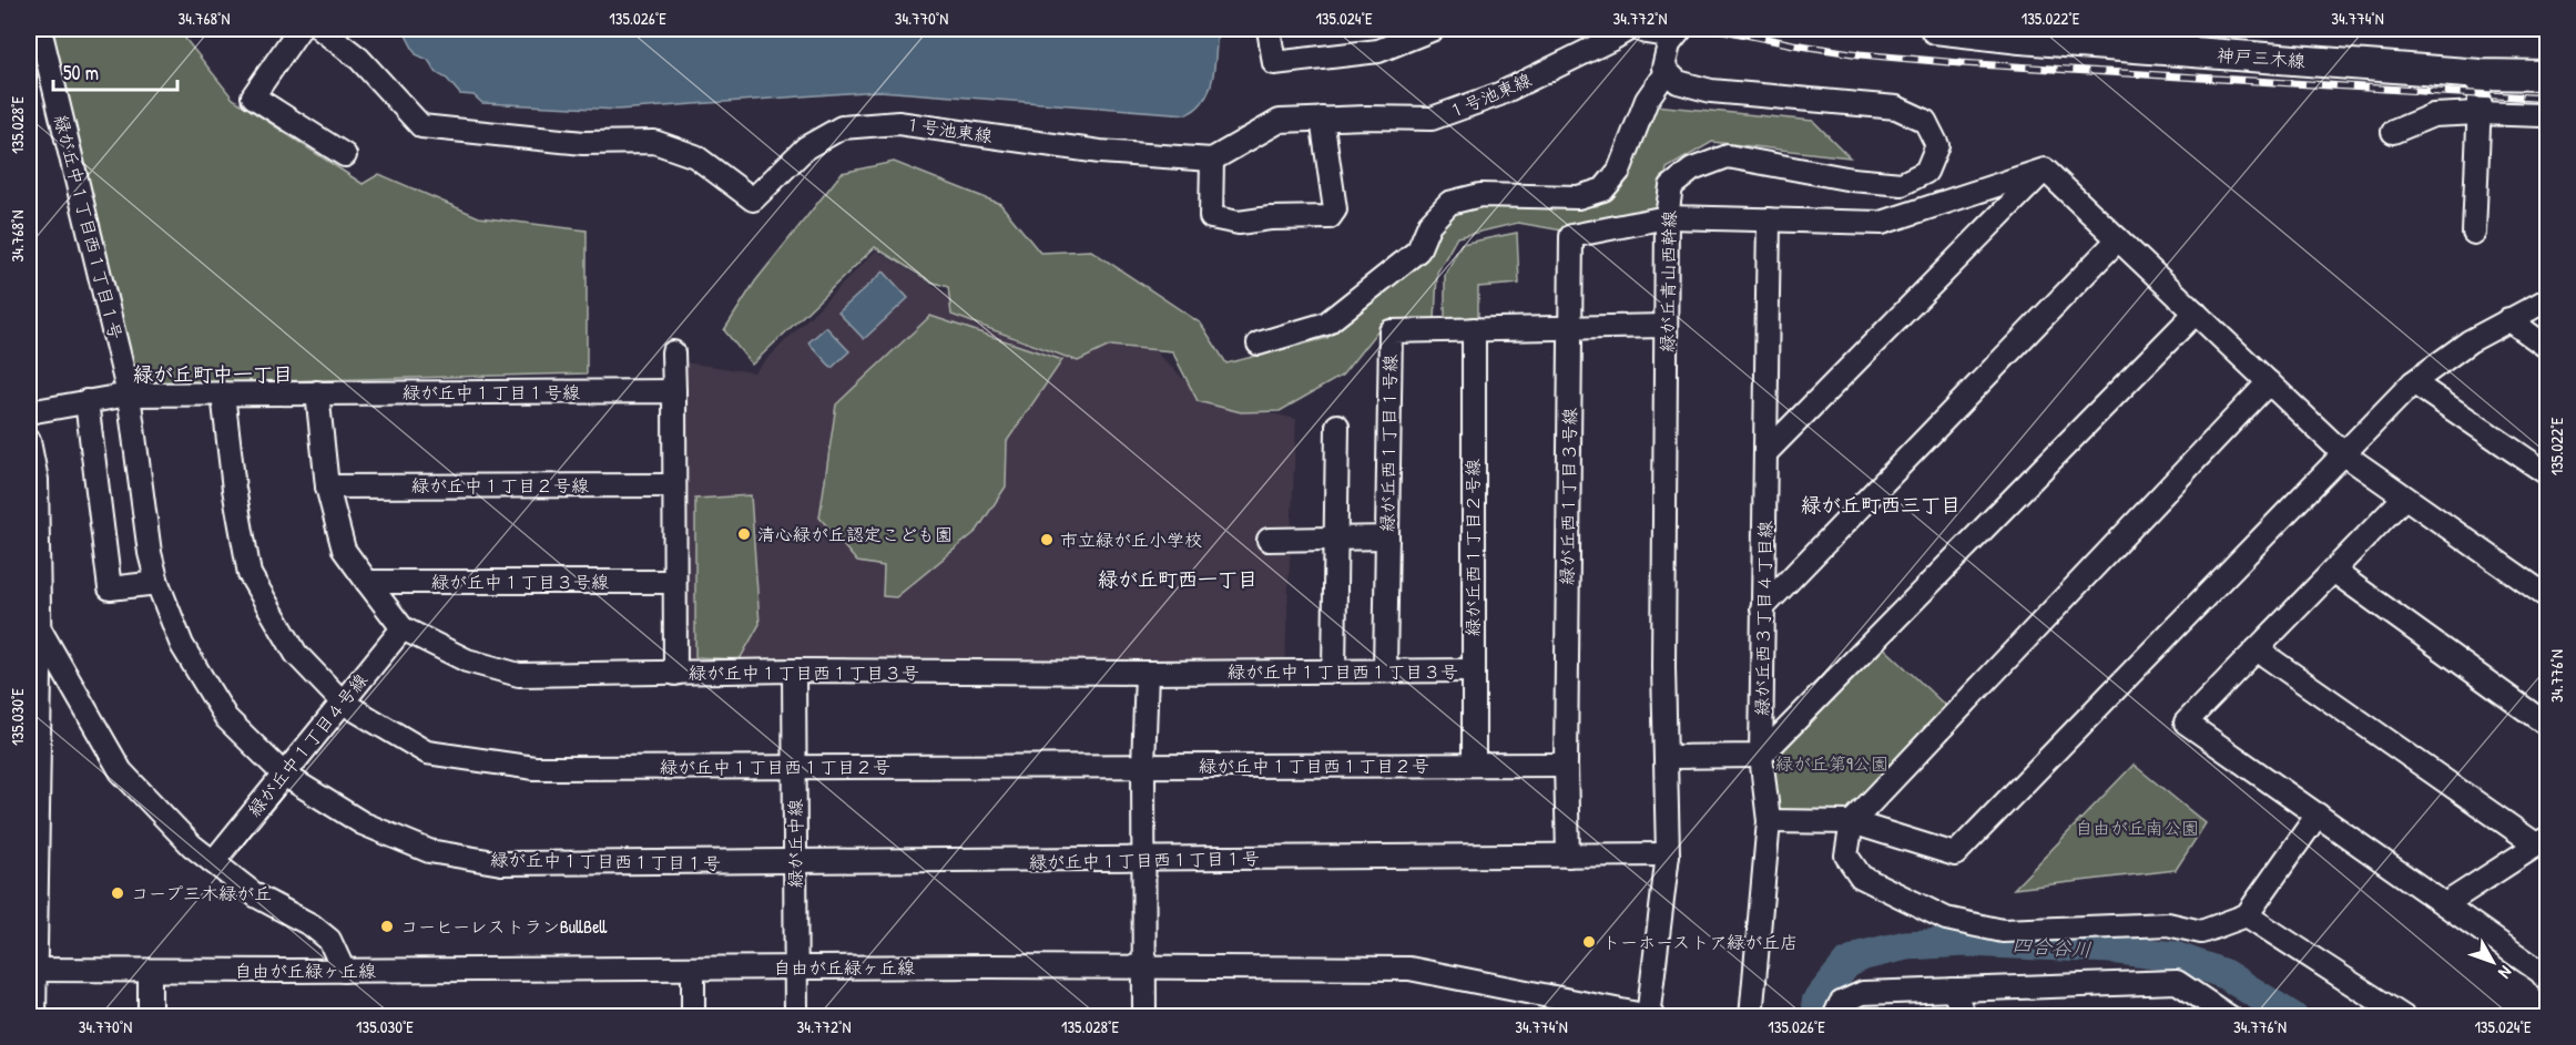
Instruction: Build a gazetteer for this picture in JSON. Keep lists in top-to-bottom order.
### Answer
{
  "streets": {
    "main road": ["神戸三木線"],
    "street": [
      "１号池東線",
      "緑が丘中１丁目西１丁目１号",
      "緑が丘青山西幹線",
      "緑が丘中１丁目１号線",
      "緑が丘西１丁目１号線",
      "緑が丘中１丁目２号線",
      "緑が丘西１丁目３号線",
      "緑が丘西１丁目２号線",
      "緑が丘中１丁目３号線",
      "緑が丘西３丁目４丁目線",
      "緑が丘中１丁目西１丁目３号",
      "緑が丘中１丁目４号線",
      "緑が丘中１丁目西１丁目２号",
      "緑が丘中線",
      "自由が丘緑ヶ丘線"
    ]
  },
  "crossings": [
    ["緑が丘中１丁目西１丁目１号", "緑が丘青山西幹線"],
    ["緑が丘中１丁目西１丁目１号", "緑が丘中１丁目１号線"],
    ["緑が丘中１丁目西１丁目１号", "緑が丘西１丁目３号線"],
    ["緑が丘中１丁目西１丁目１号", "緑が丘中１丁目４号線"],
    ["緑が丘中１丁目西１丁目１号", "緑が丘中線"],
    ["緑が丘青山西幹線", "緑が丘西１丁目１号線"],
    ["緑が丘青山西幹線", "緑が丘西１丁目３号線"],
    ["緑が丘青山西幹線", "自由が丘緑ヶ丘線"],
    ["緑が丘中１丁目１号線", "緑が丘中１丁目西１丁目３号"],
    ["緑が丘中１丁目１号線", "緑が丘中１丁目西１丁目２号"],
    ["緑が丘西１丁目１号線", "緑が丘西１丁目３号線"],
    ["緑が丘西１丁目１号線", "緑が丘西１丁目２号線"],
    ["緑が丘西１丁目１号線", "緑が丘中１丁目西１丁目３号"],
    ["緑が丘中１丁目２号線", "緑が丘中１丁目西１丁目３号"],
    ["緑が丘西１丁目３号線", "緑が丘中１丁目西１丁目２号"],
    ["緑が丘西１丁目２号線", "緑が丘中１丁目西１丁目３号"],
    ["緑が丘西１丁目２号線", "緑が丘中１丁目西１丁目２号"],
    ["緑が丘中１丁目３号線", "緑が丘中１丁目西１丁目３号"],
    ["緑が丘中１丁目西１丁目３号", "緑が丘中１丁目４号線"],
    ["緑が丘中１丁目西１丁目３号", "緑が丘中線"],
    ["緑が丘中１丁目４号線", "緑が丘中１丁目西１丁目２号"],
    ["緑が丘中１丁目西１丁目２号", "緑が丘中線"],
    ["緑が丘中線", "自由が丘緑ヶ丘線"]
  ],
  "districts": ["緑が丘町中一丁目", "緑が丘町西三丁目", "緑が丘町西一丁目"],
  "water": ["四合谷川"],
  "parks": ["緑が丘第9公園", "自由が丘南公園"],
  "places": [
    "清心緑が丘認定こども園",
    "市立緑が丘小学校",
    "コープ三木緑が丘",
    "コーヒーレストランBullBell",
    "トーホーストア緑が丘店"
  ],
  "scale_bar": "50 m",
  "north": "bottom right",
  "coordinates": [
    "34.768°N",
    "135.026°E",
    "34.770°N",
    "135.024°E",
    "34.772°N",
    "135.022°E",
    "34.774°N",
    "135.028°E",
    "34.776°N",
    "135.030°E"
  ]
}
